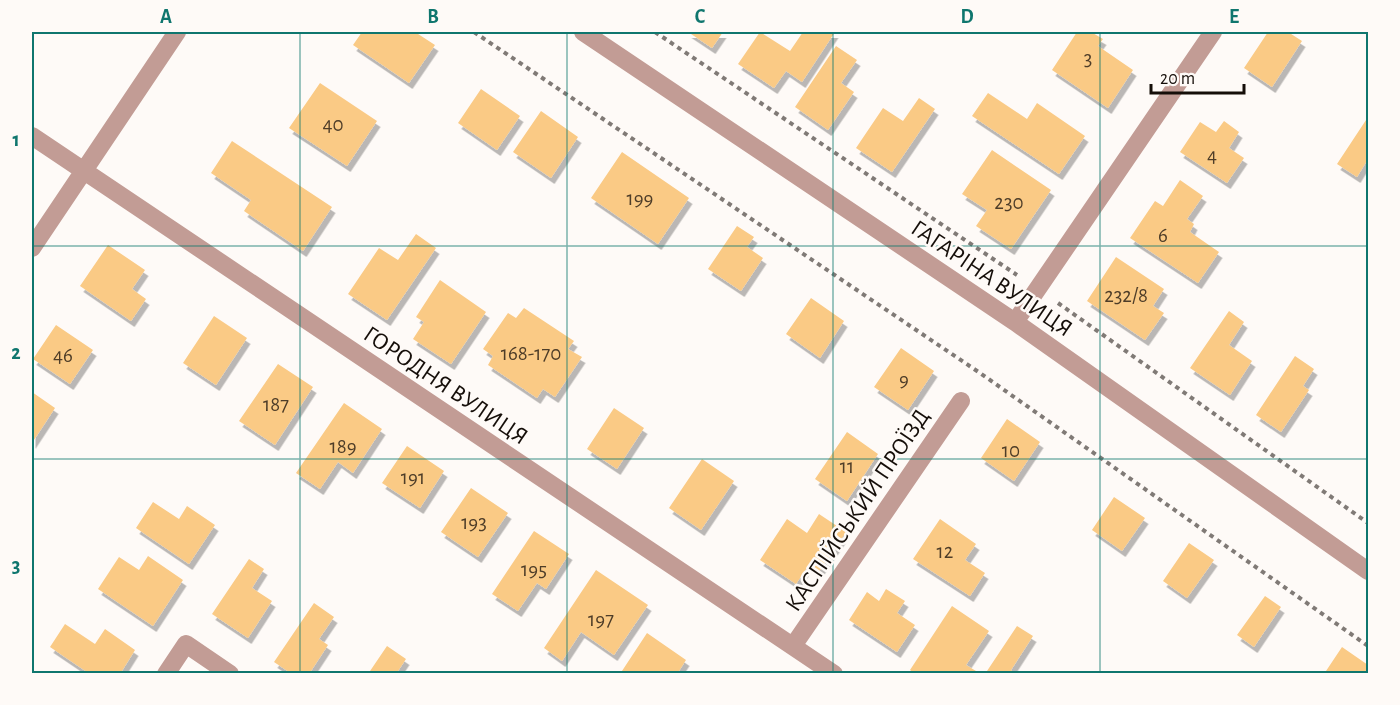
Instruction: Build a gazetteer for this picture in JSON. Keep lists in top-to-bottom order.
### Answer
{
  "streets": {
    "street": ["ГАГАРІНА ВУЛИЦЯ", "ГОРОДНЯ ВУЛИЦЯ", "КАСПІЙСЬКИЙ ПРОЇЗД"]
  },
  "crossings": [
    ["ГОРОДНЯ ВУЛИЦЯ", "КАСПІЙСЬКИЙ ПРОЇЗД"]
  ],
  "house_numbers": [
    "3",
    "40",
    "4",
    "199",
    "230",
    "6",
    "232/8",
    "168-170",
    "46",
    "9",
    "187",
    "189",
    "10",
    "11",
    "191",
    "193",
    "12",
    "195",
    "197"
  ],
  "scale_bar": "20 m",
  "grid": {
    "columns": [
      "A",
      "B",
      "C",
      "D",
      "E"
    ],
    "rows": ["1", "2", "3"]
  }
}
